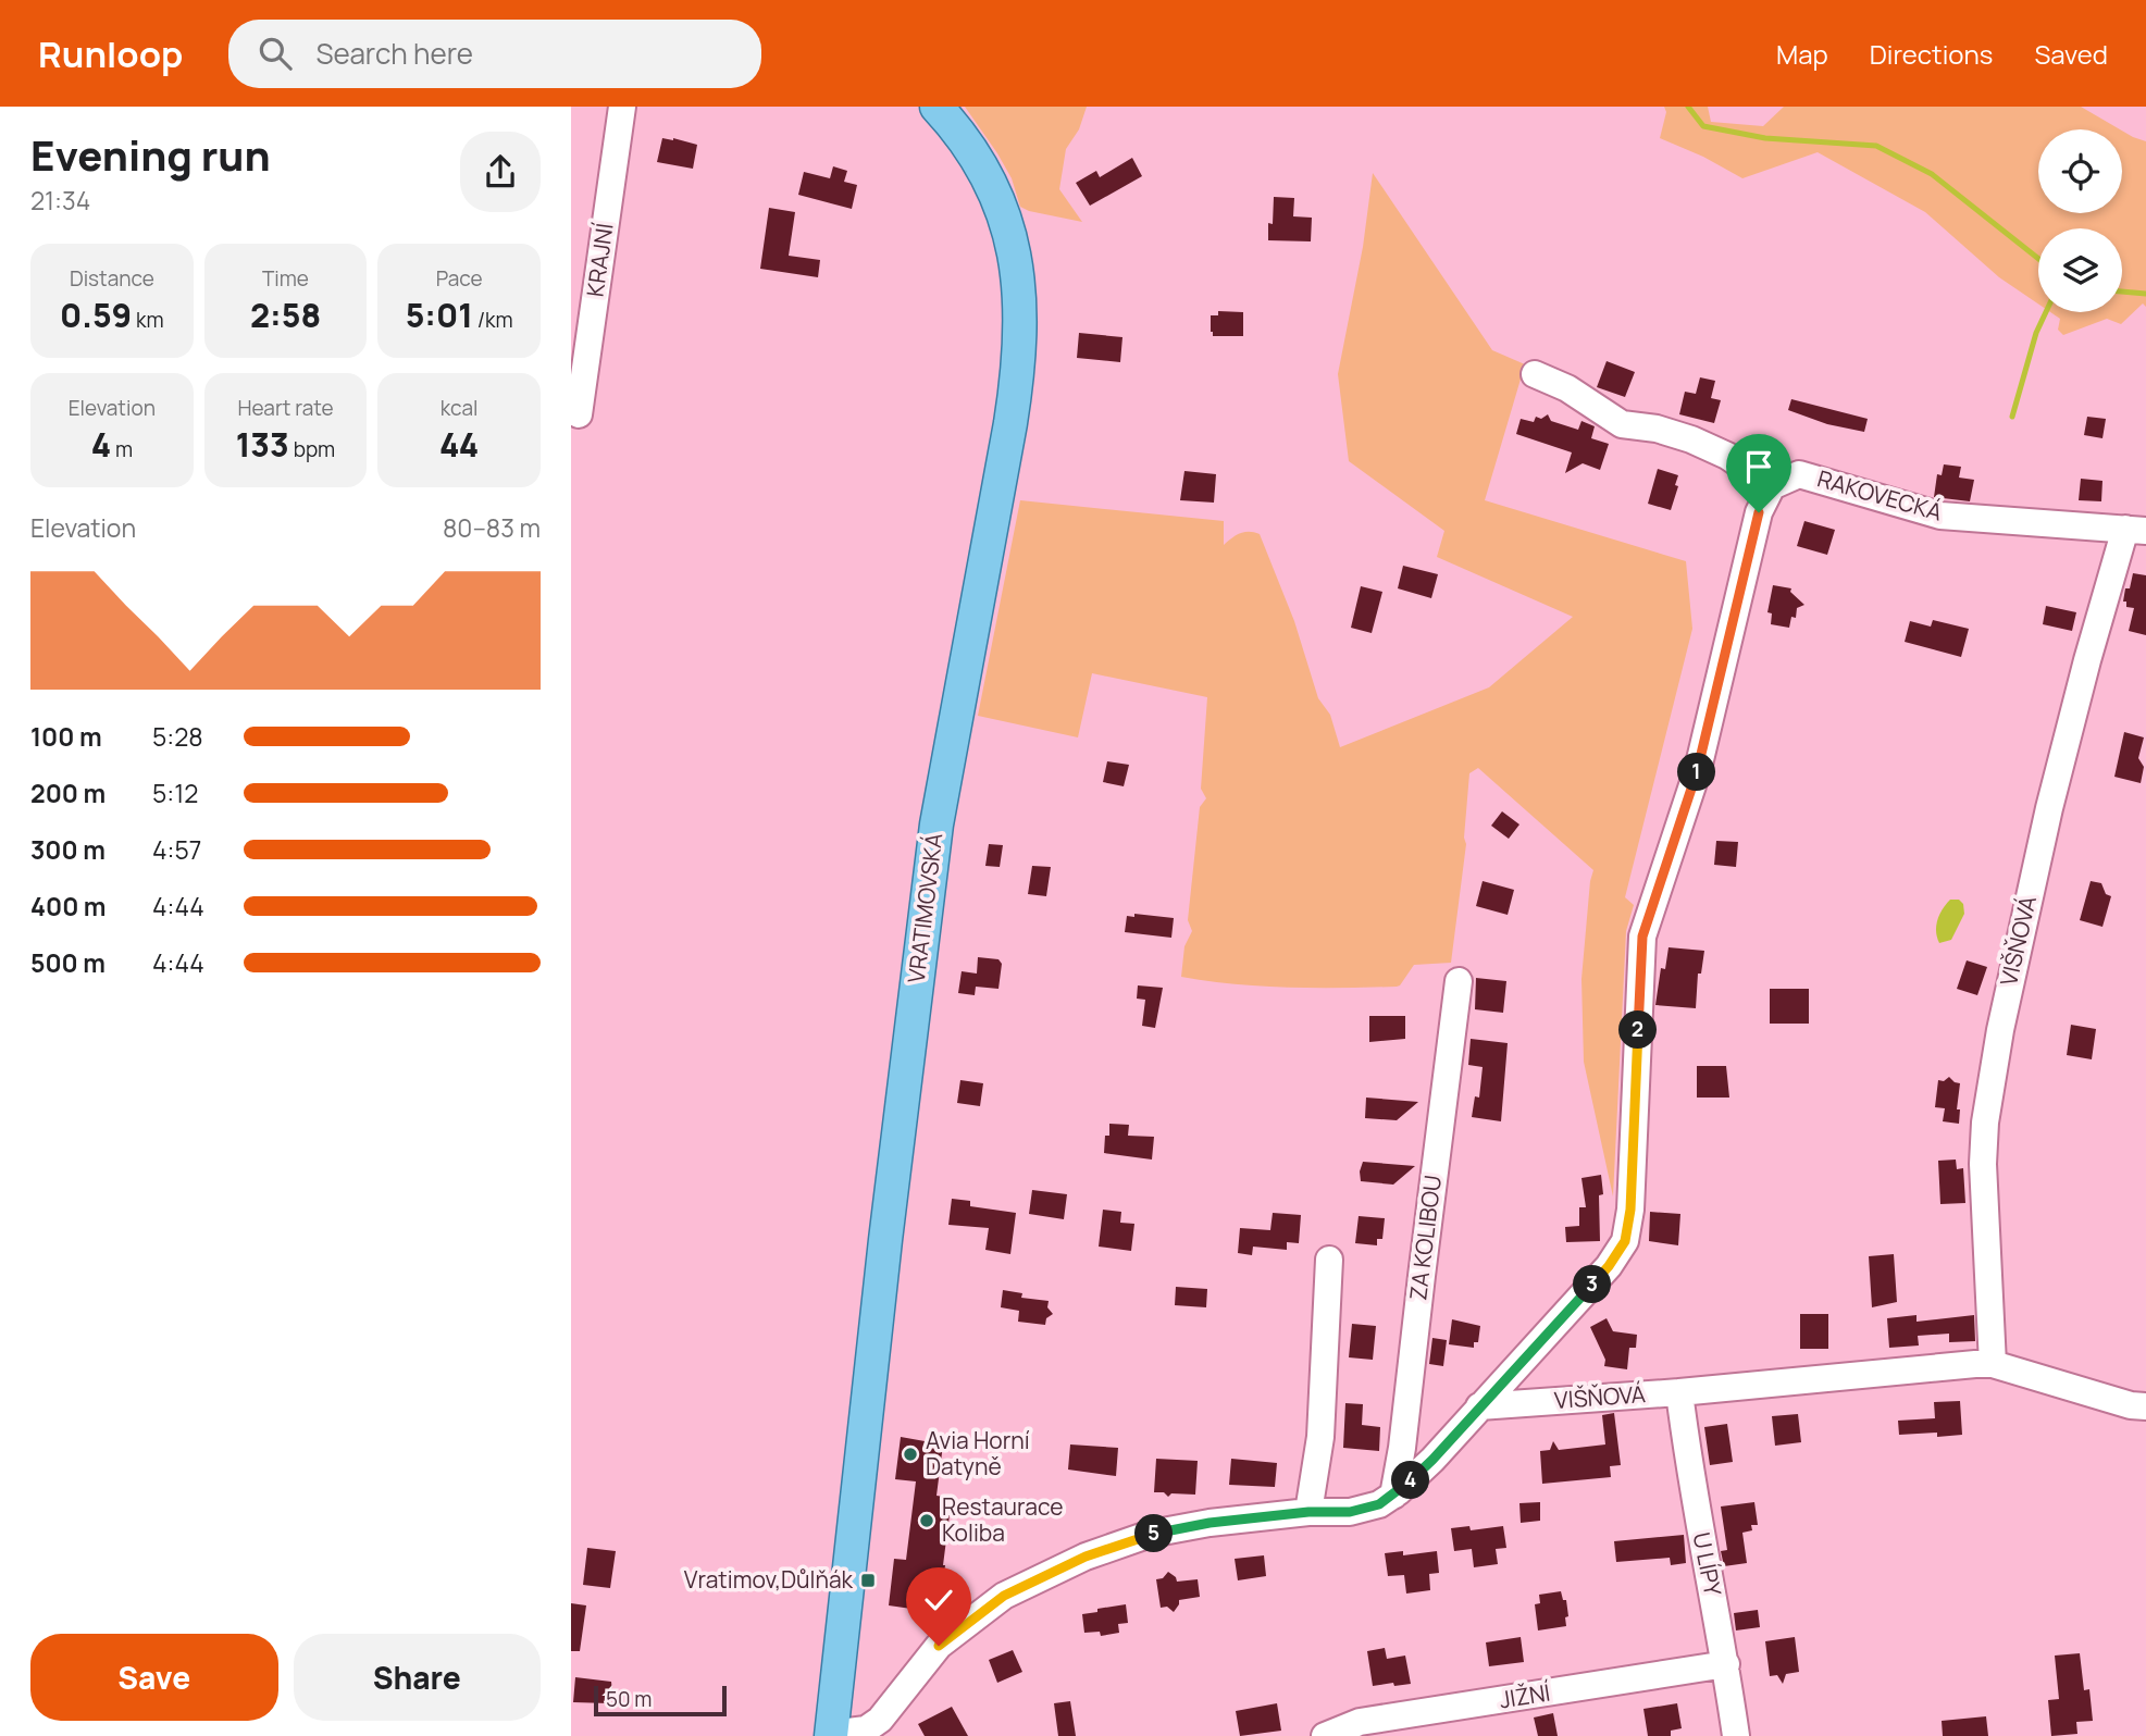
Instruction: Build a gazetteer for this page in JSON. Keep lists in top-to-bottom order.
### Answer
{
  "streets": {
    "main road": ["VRATIMOVSKÁ"],
    "street": [
      "KRAJNÍ",
      "RAKOVECKÁ",
      "VIŠŇOVÁ",
      "ZA KOLIBOU",
      "U LÍPY",
      "JIŽNÍ"
    ]
  },
  "crossings": [
    ["RAKOVECKÁ", "VIŠŇOVÁ"],
    ["VIŠŇOVÁ", "U LÍPY"],
    ["U LÍPY", "JIŽNÍ"]
  ],
  "places": {
    "other": ["Avia Horní Datyně", "Restaurace Koliba"],
    "transit": ["Vratimov,Důlňák"]
  },
  "scale_bar": "50 m",
  "page": {
    "header": "Runloop",
    "search": "Search here",
    "nav": ["Map", "Directions", "Saved"],
    "heading": ["Evening run", "21:34"],
    "stats": [
      ["Distance", "0.59 km"],
      ["Time", "2:58"],
      ["Pace", "5:01 /km"],
      ["Elevation", "4 m"],
      ["Heart rate", "133 bpm"],
      ["kcal", "44"]
    ],
    "chart": ["Elevation", "80–83 m"],
    "list": [
      {
        "name": "100 m",
        "note": "5:28"
      },
      {
        "name": "200 m",
        "note": "5:12"
      },
      {
        "name": "300 m",
        "note": "4:57"
      },
      {
        "name": "400 m",
        "note": "4:44"
      },
      {
        "name": "500 m",
        "note": "4:44"
      }
    ],
    "pins": [
      "1",
      "2",
      "3",
      "4",
      "5"
    ],
    "buttons": ["Save", "Share"],
    "scale": "50 m"
  }
}
